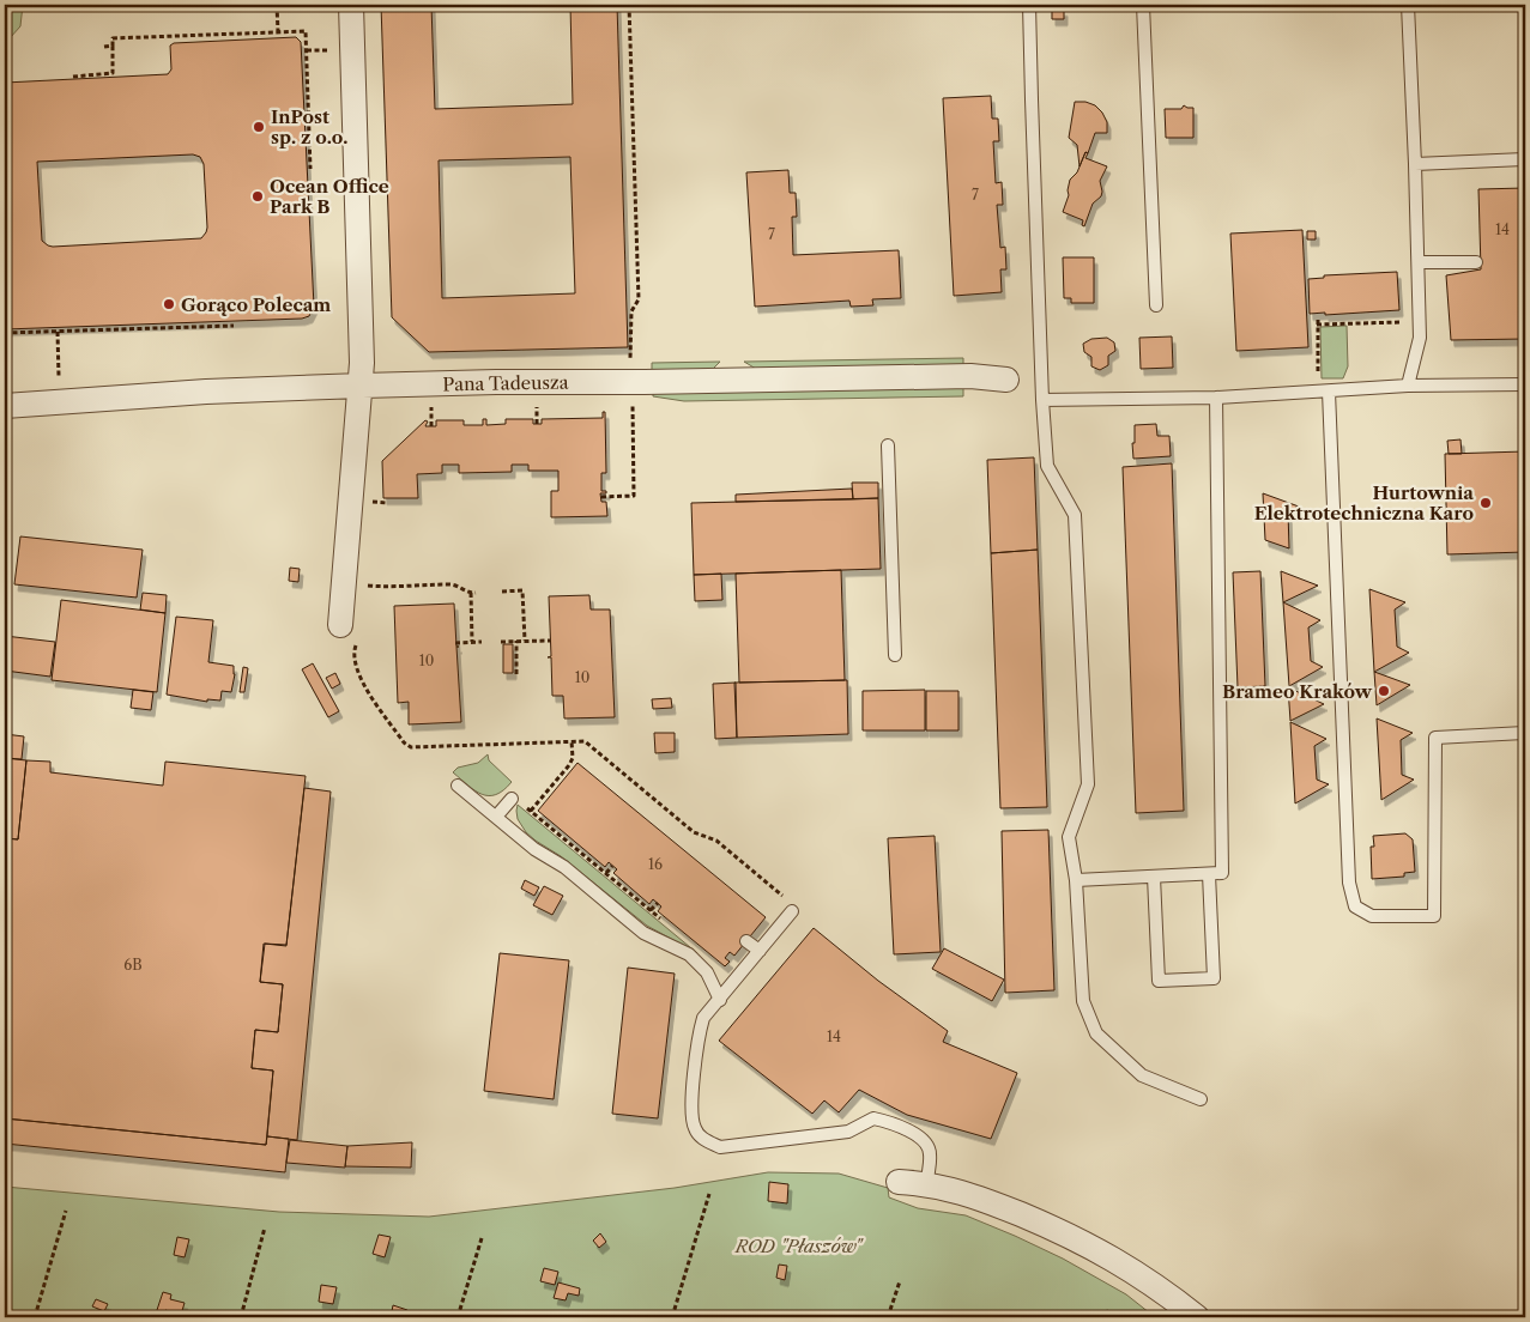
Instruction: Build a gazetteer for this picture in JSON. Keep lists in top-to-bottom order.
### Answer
{
  "streets": {
    "street": ["Pana Tadeusza"]
  },
  "parks": ["ROD \"Płaszów\""],
  "places": [
    "InPost sp. z o.o.",
    "Ocean Office Park B",
    "Gorąco Polecam",
    "Hurtownia Elektrotechniczna Karo",
    "Brameo Kraków"
  ],
  "house_numbers": [
    "7",
    "14",
    "7",
    "10",
    "10",
    "16",
    "6B",
    "14"
  ]
}
